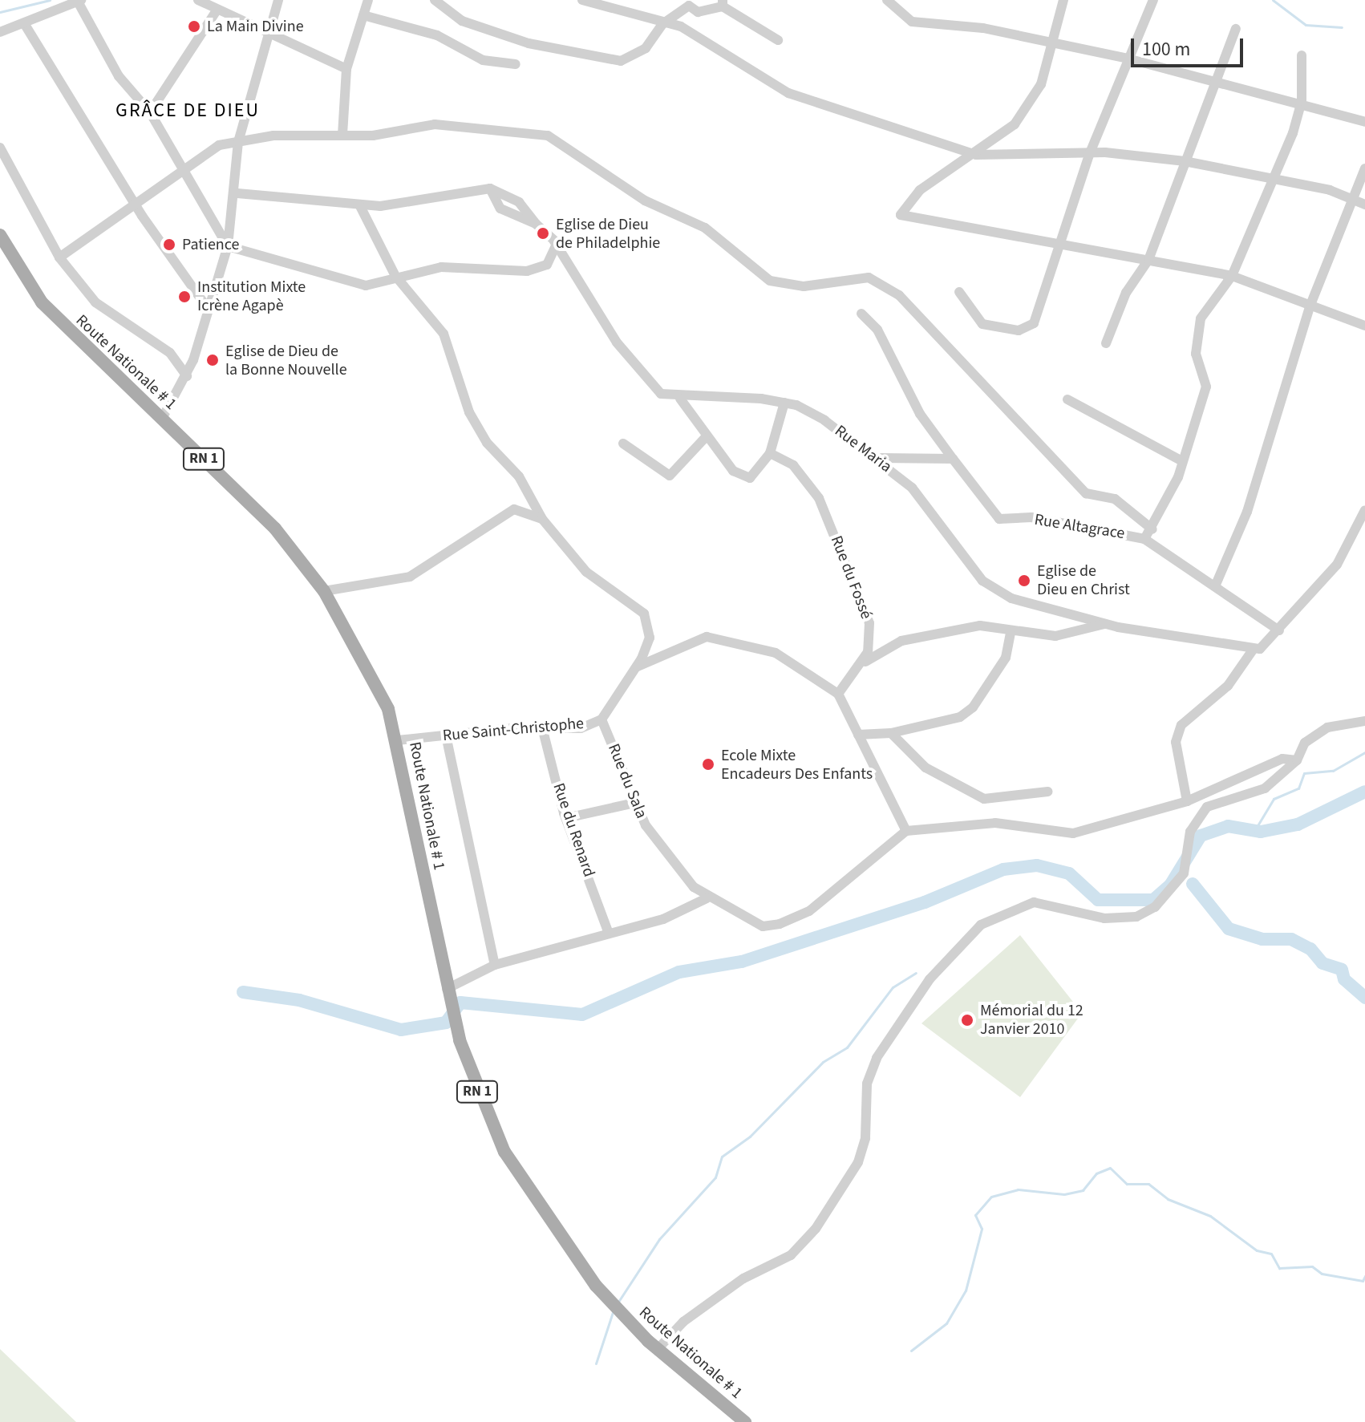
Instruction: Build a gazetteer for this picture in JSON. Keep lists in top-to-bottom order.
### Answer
{
  "streets": {
    "main road": ["Route Nationale # 1", "RN 1"],
    "street": [
      "Rue Maria",
      "Rue Altagrace",
      "Rue du Fossé",
      "Rue Saint-Christophe",
      "Rue du Sala",
      "Rue du Renard"
    ]
  },
  "crossings": [
    ["Route Nationale # 1", "Rue Saint-Christophe"],
    ["Rue Saint-Christophe", "Rue du Sala"],
    ["Rue Saint-Christophe", "Rue du Renard"]
  ],
  "districts": ["GRÂCE DE DIEU"],
  "places": [
    "La Main Divine",
    "Eglise de Dieu de Philadelphie",
    "Patience",
    "Institution Mixte Icrène Agapè",
    "Eglise de Dieu de la Bonne Nouvelle",
    "Eglise de Dieu en Christ",
    "Ecole Mixte Encadeurs Des Enfants",
    "Mémorial du 12 Janvier 2010"
  ],
  "scale_bar": "100 m"
}
